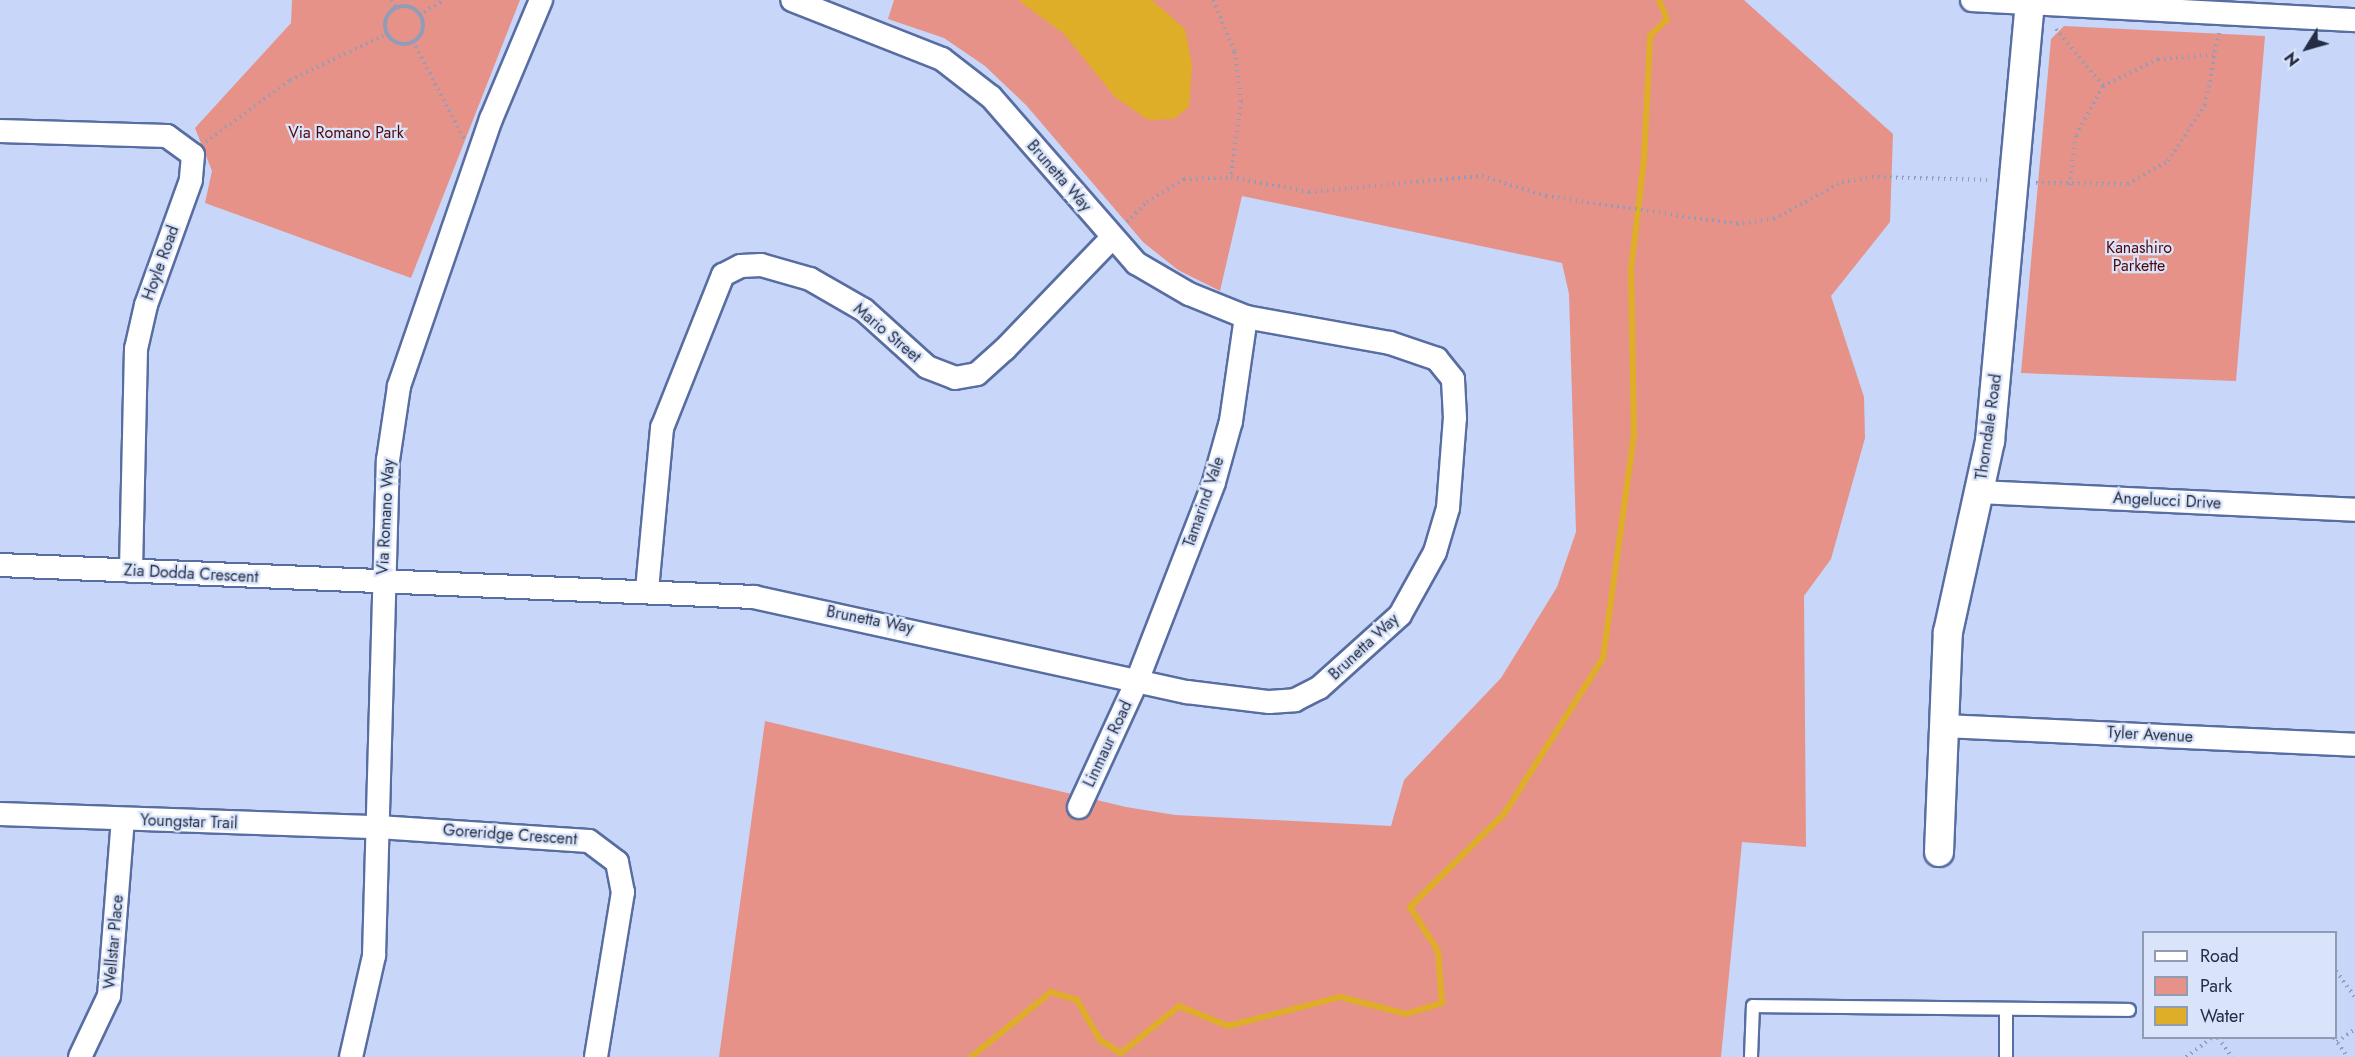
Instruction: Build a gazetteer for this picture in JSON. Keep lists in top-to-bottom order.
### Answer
{
  "streets": {
    "street": [
      "Brunetta Way",
      "Hoyle Road",
      "Mario Street",
      "Thorndale Road",
      "Angelucci Drive",
      "Tamarind Vale",
      "Via Romano Way",
      "Zia Dodda Crescent",
      "Tyler Avenue",
      "Linmaur Road",
      "Youngstar Trail",
      "Goreridge Crescent",
      "Wellstar Place"
    ]
  },
  "crossings": [
    ["Brunetta Way", "Mario Street"],
    ["Brunetta Way", "Tamarind Vale"],
    ["Brunetta Way", "Via Romano Way"],
    ["Brunetta Way", "Zia Dodda Crescent"],
    ["Brunetta Way", "Linmaur Road"],
    ["Hoyle Road", "Zia Dodda Crescent"],
    ["Thorndale Road", "Angelucci Drive"],
    ["Thorndale Road", "Tyler Avenue"],
    ["Tamarind Vale", "Linmaur Road"],
    ["Via Romano Way", "Zia Dodda Crescent"],
    ["Via Romano Way", "Youngstar Trail"],
    ["Via Romano Way", "Goreridge Crescent"],
    ["Youngstar Trail", "Goreridge Crescent"],
    ["Youngstar Trail", "Wellstar Place"]
  ],
  "parks": ["Via Romano Park", "Kanashiro Parkette"],
  "legend": ["Road", "Park", "Water"],
  "north": "bottom left"
}
